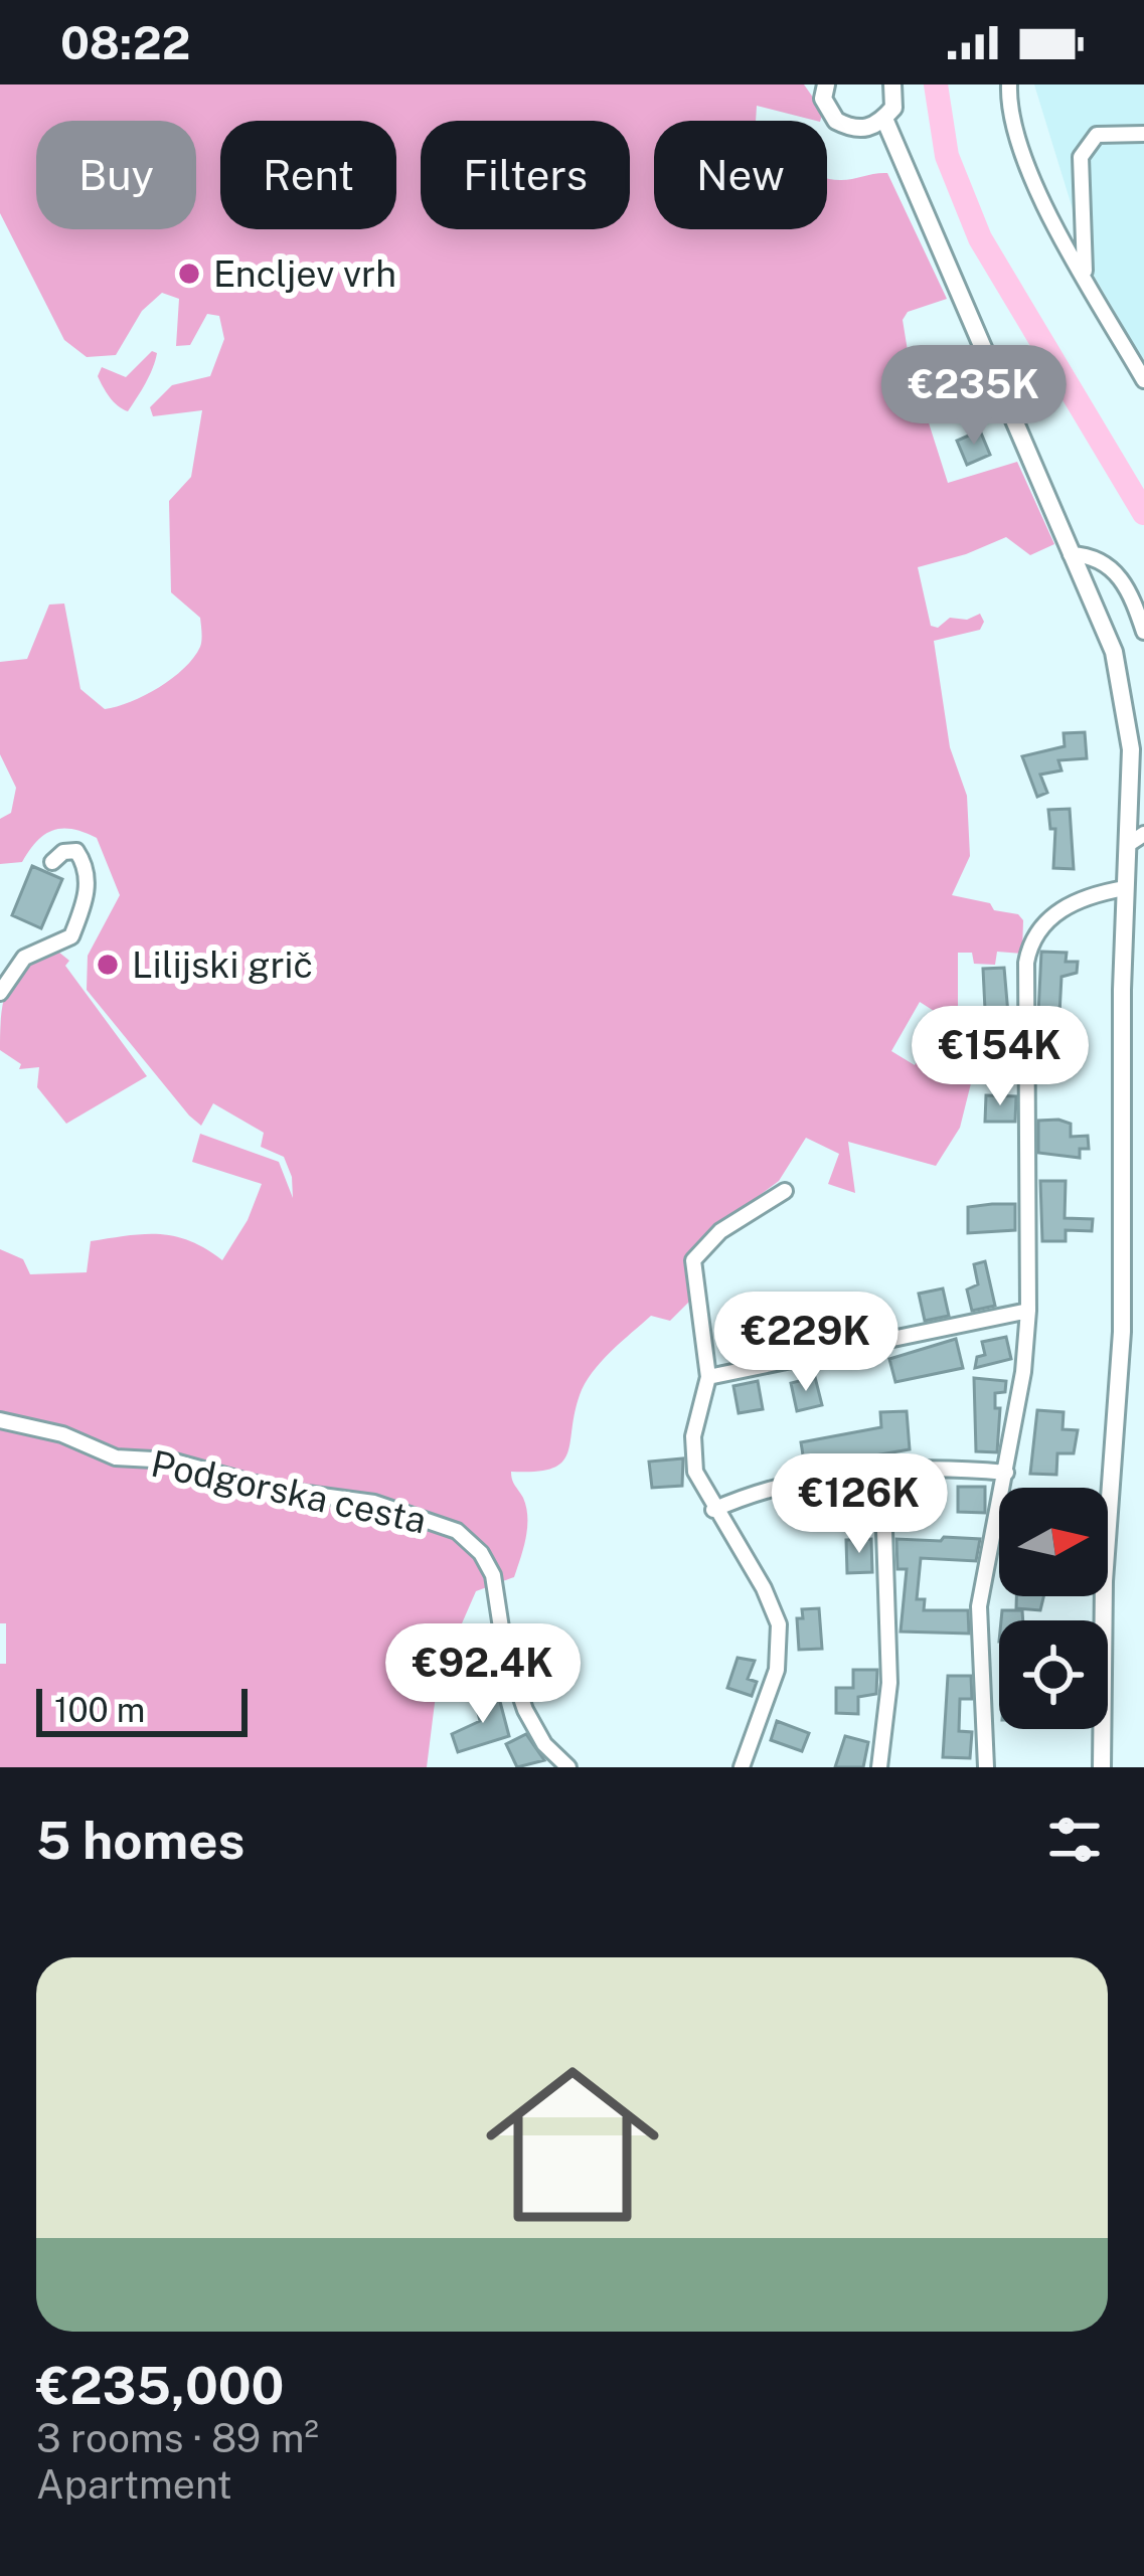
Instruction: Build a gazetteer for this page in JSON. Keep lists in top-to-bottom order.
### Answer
{
  "streets": {
    "street": ["Podgorska cesta"]
  },
  "places": ["Encljev vrh", "Lilijski grič"],
  "scale_bar": "100 m",
  "north": "right",
  "page": {
    "status": "08:22",
    "chip": [
      "Buy",
      "Rent",
      "Filters",
      "New"
    ],
    "price": [
      "€235K",
      "€154K",
      "€229K",
      "€126K",
      "€92.4K"
    ],
    "scale": "100 m",
    "heading": "5 homes",
    "list": [
      {
        "name": "€235,000",
        "note": "3 rooms · 89 m² · Apartment"
      }
    ]
  }
}
